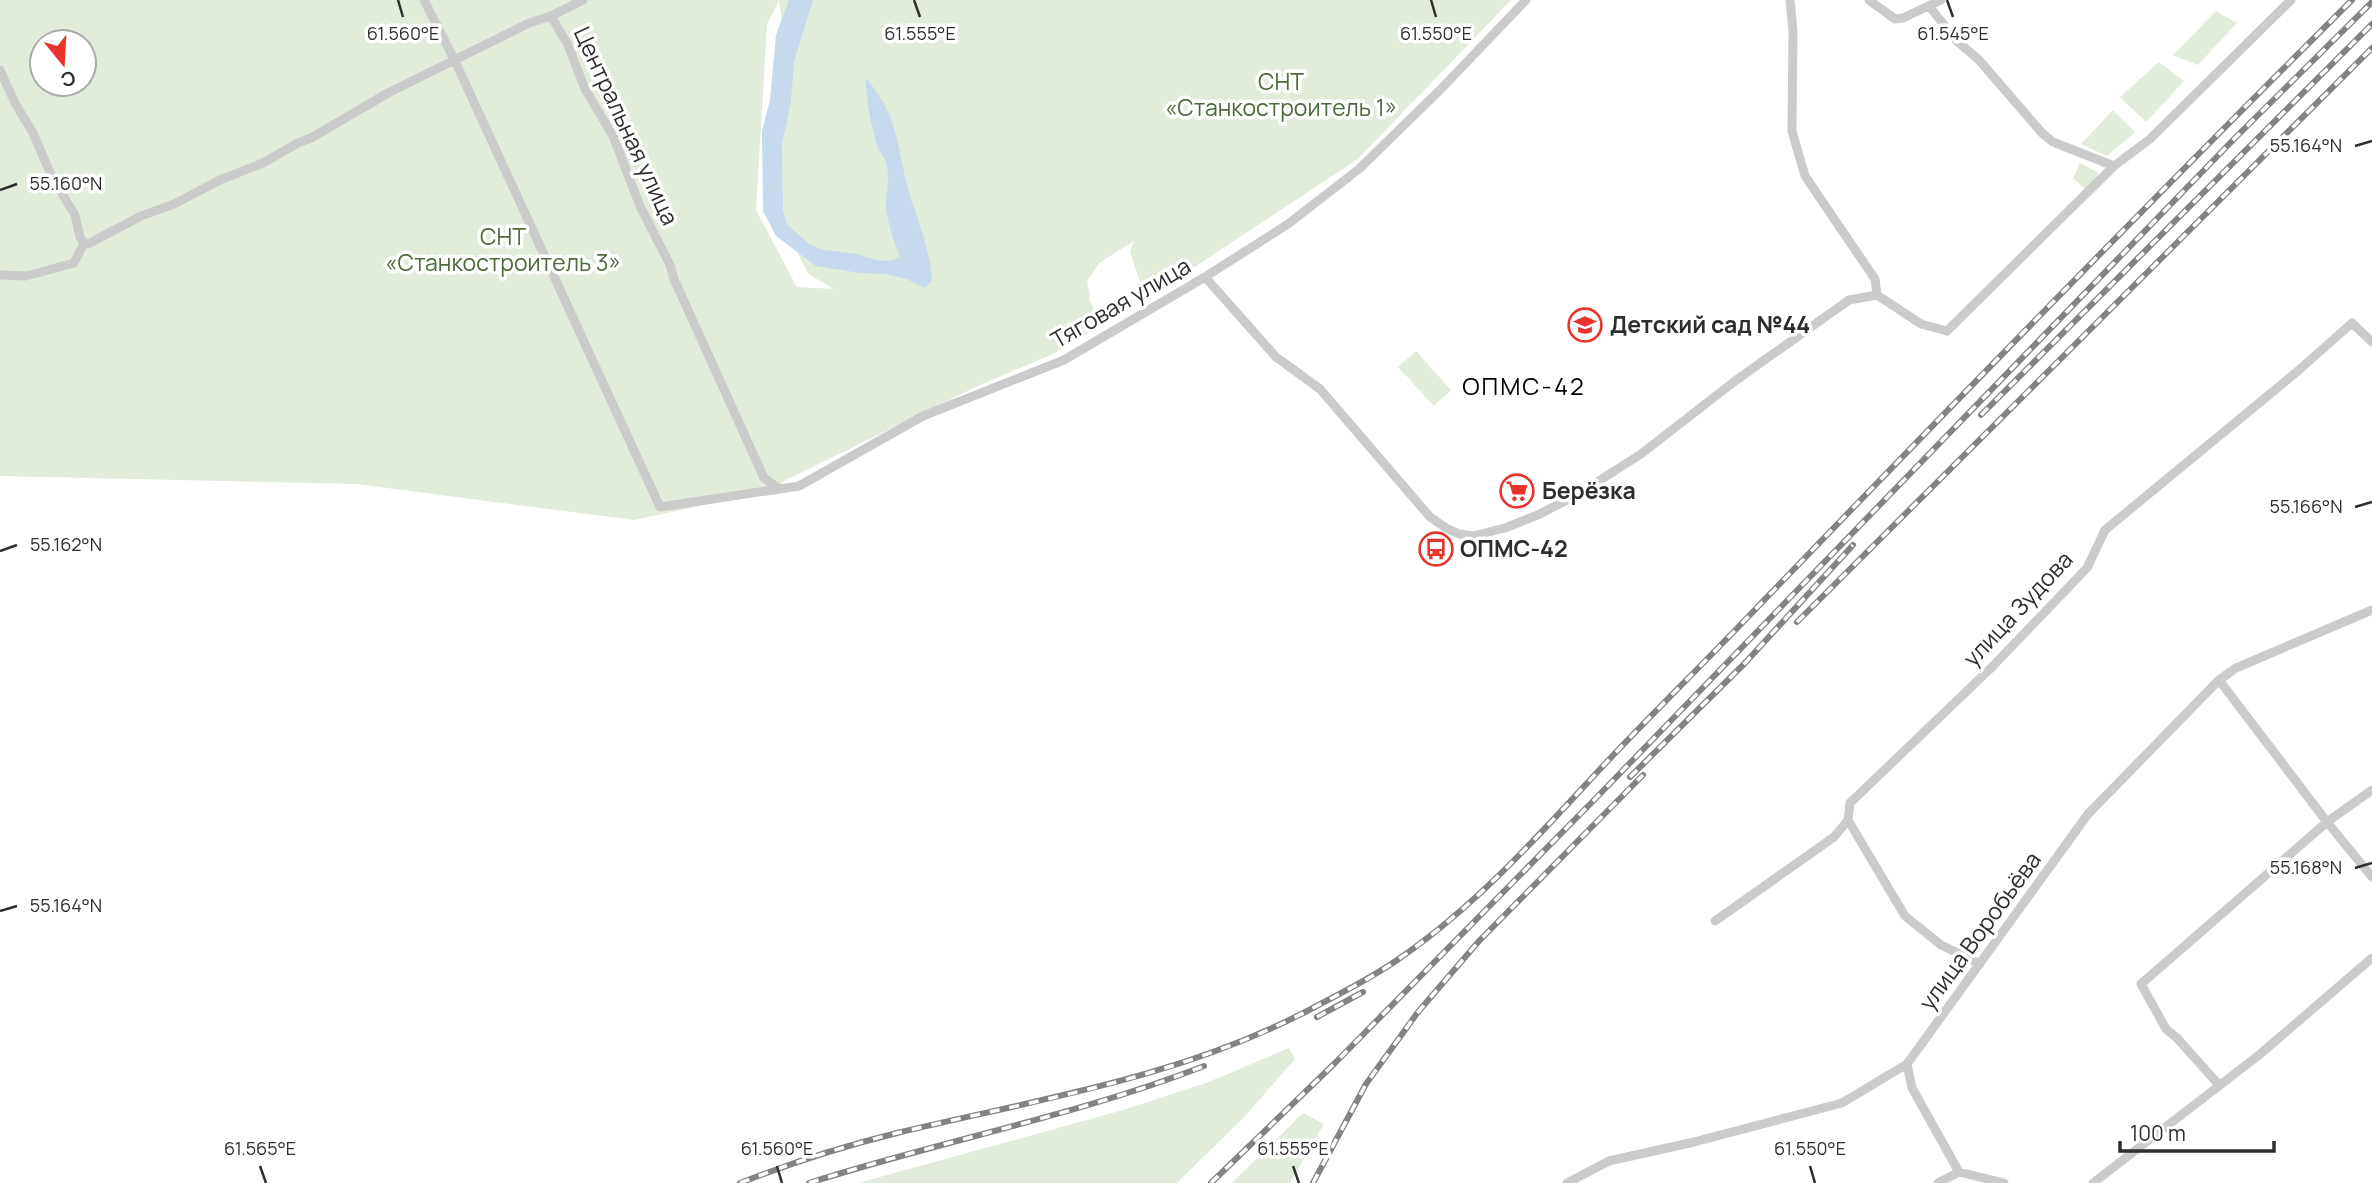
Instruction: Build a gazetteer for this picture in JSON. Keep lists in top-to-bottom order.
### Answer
{
  "streets": {
    "street": [
      "Центральная улица",
      "Тяговая улица",
      "улица Зудова",
      "улица Воробьёва"
    ]
  },
  "crossings": [
    ["Центральная улица", "Тяговая улица"]
  ],
  "districts": ["ОПМС-42"],
  "parks": ["СНТ «Станкостроитель 1»", "СНТ «Станкостроитель 3»"],
  "places": {
    "school or university": ["Детский сад №44"],
    "supermarket": ["Берёзка"],
    "bus stop": ["ОПМС-42"]
  },
  "scale_bar": "100 m",
  "north": "bottom",
  "coordinates": [
    "61.560°E",
    "61.555°E",
    "61.550°E",
    "61.545°E",
    "55.164°N",
    "55.160°N",
    "55.166°N",
    "55.162°N",
    "55.168°N",
    "61.565°E"
  ]
}
